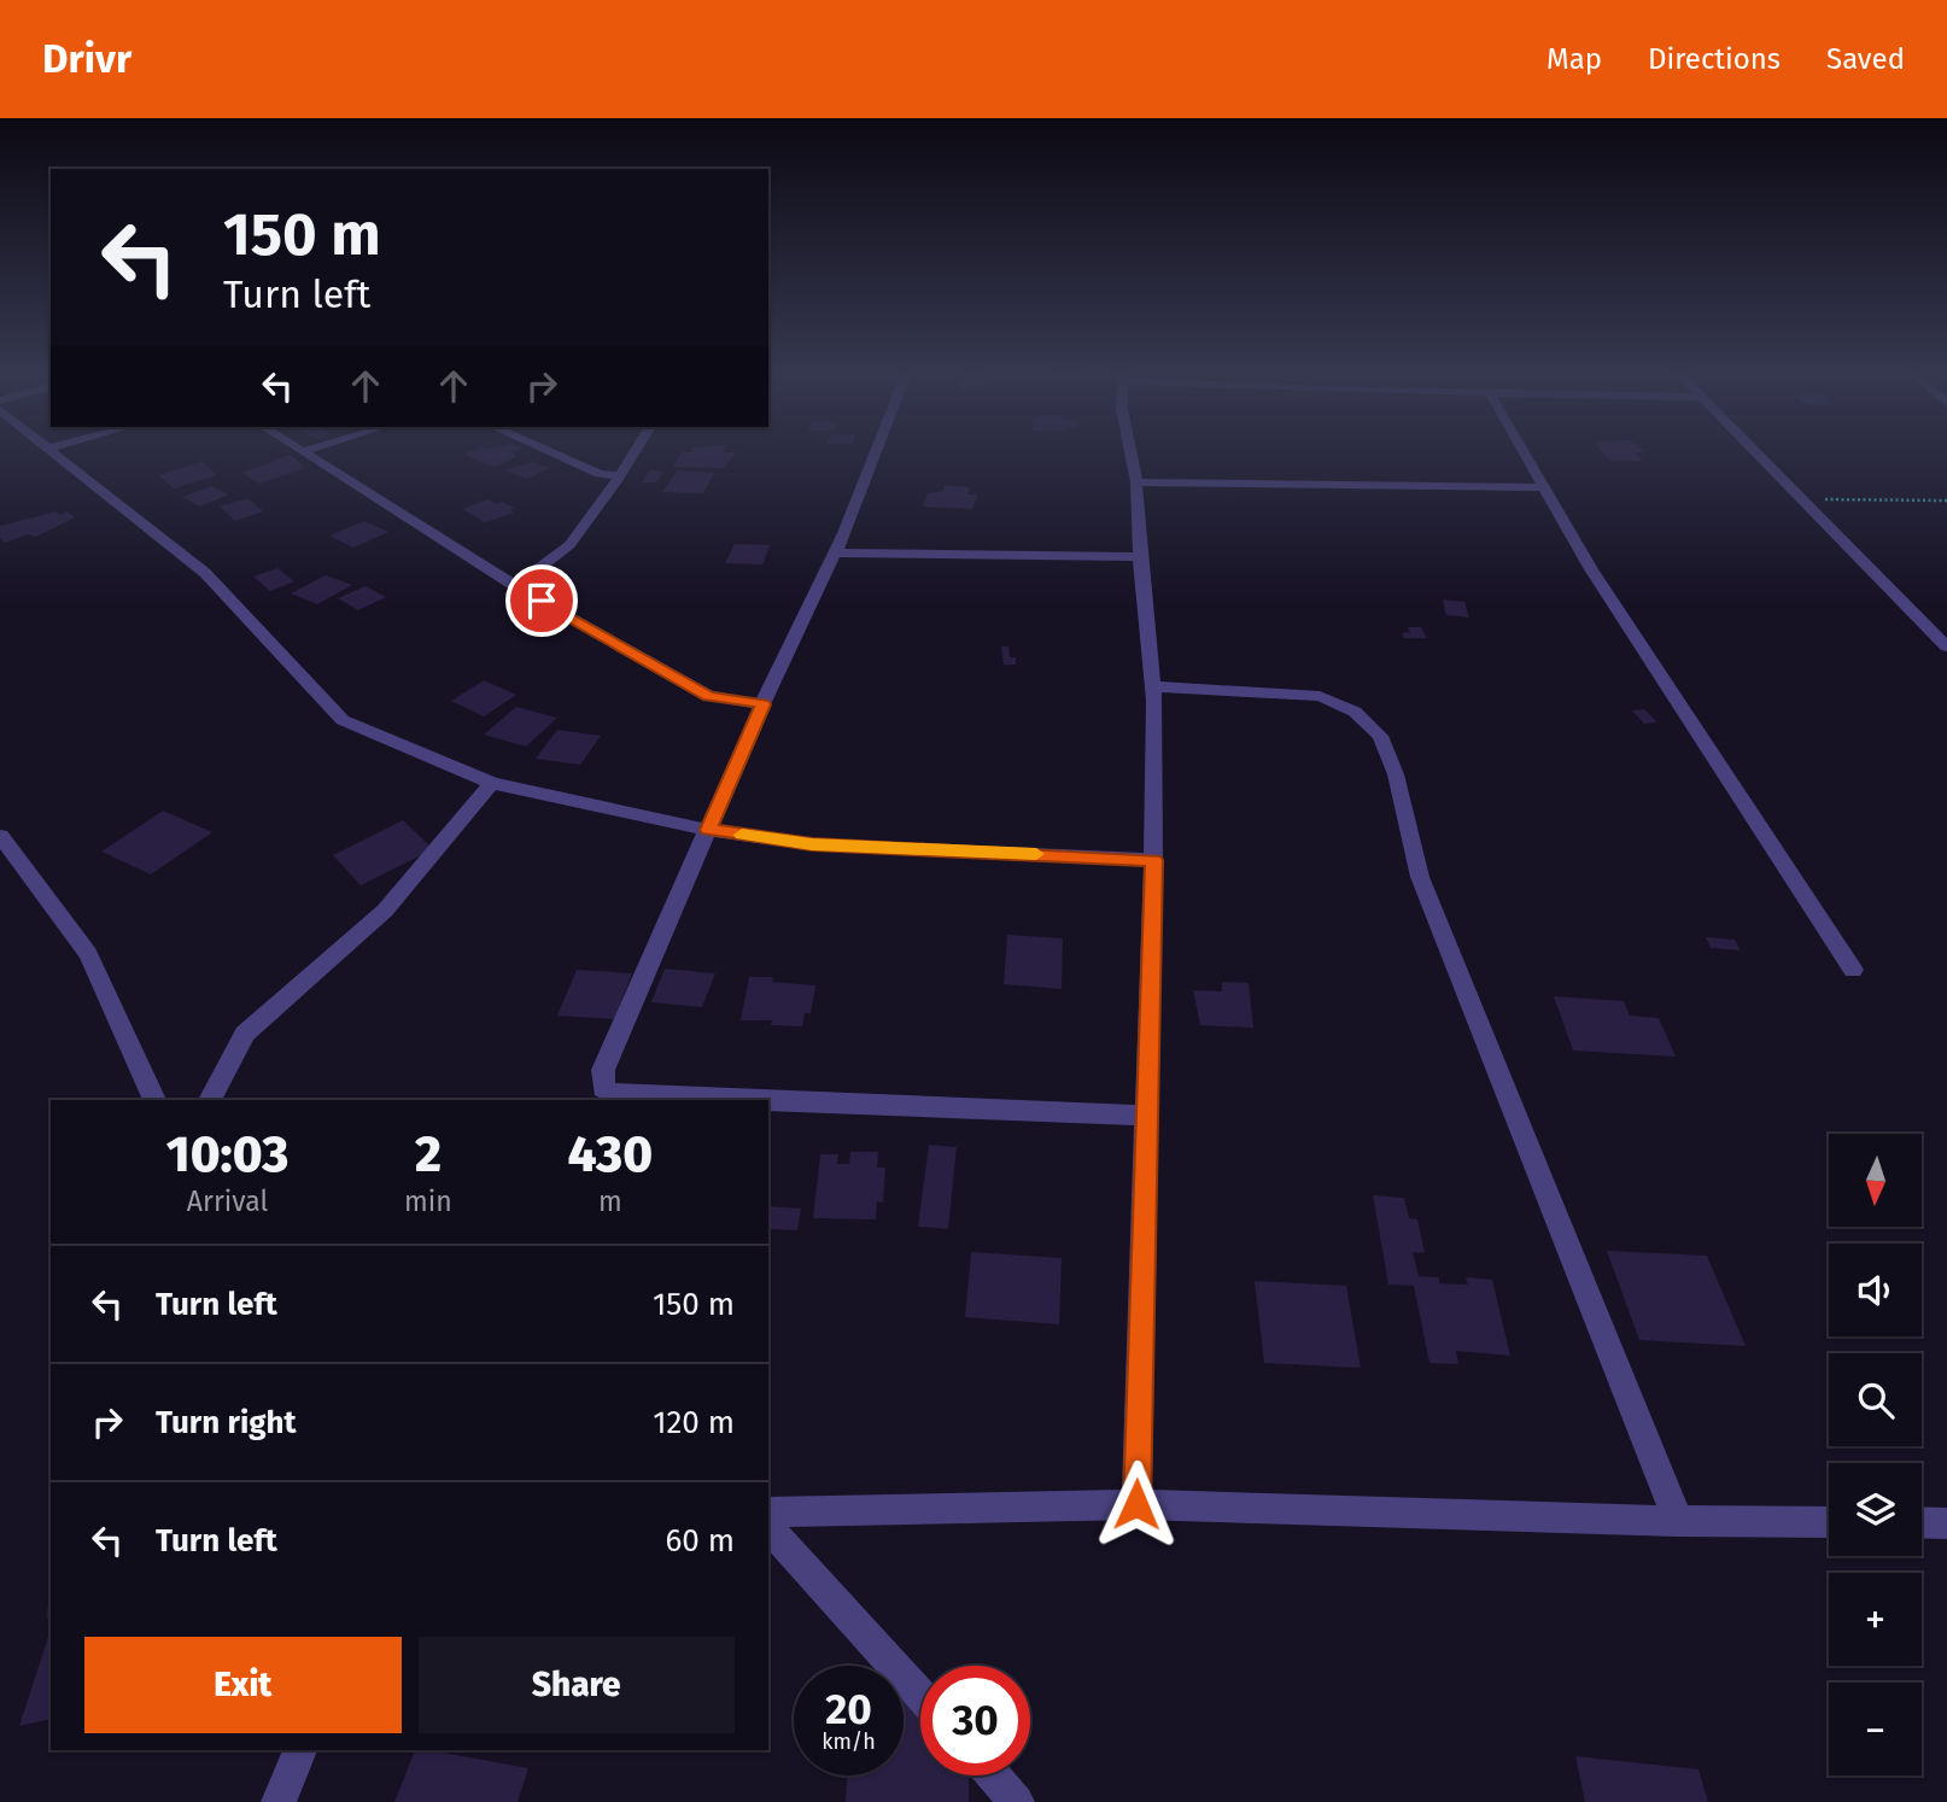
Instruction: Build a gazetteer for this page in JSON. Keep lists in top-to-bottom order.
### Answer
{
  "north": "bottom",
  "page": {
    "header": "Drivr",
    "nav": ["Map", "Directions", "Saved"],
    "turn": ["150 m", "Turn left"],
    "eta": [
      "10:03",
      "Arrival",
      "2",
      "min",
      "430",
      "m"
    ],
    "map_buttons": ["+", "−"],
    "list": [
      {
        "name": "Turn left",
        "value": "150 m"
      },
      {
        "name": "Turn right",
        "value": "120 m"
      },
      {
        "name": "Turn left",
        "value": "60 m"
      }
    ],
    "buttons": ["Exit", "Share"],
    "speed": "20 km/h",
    "limit": "30"
  }
}
